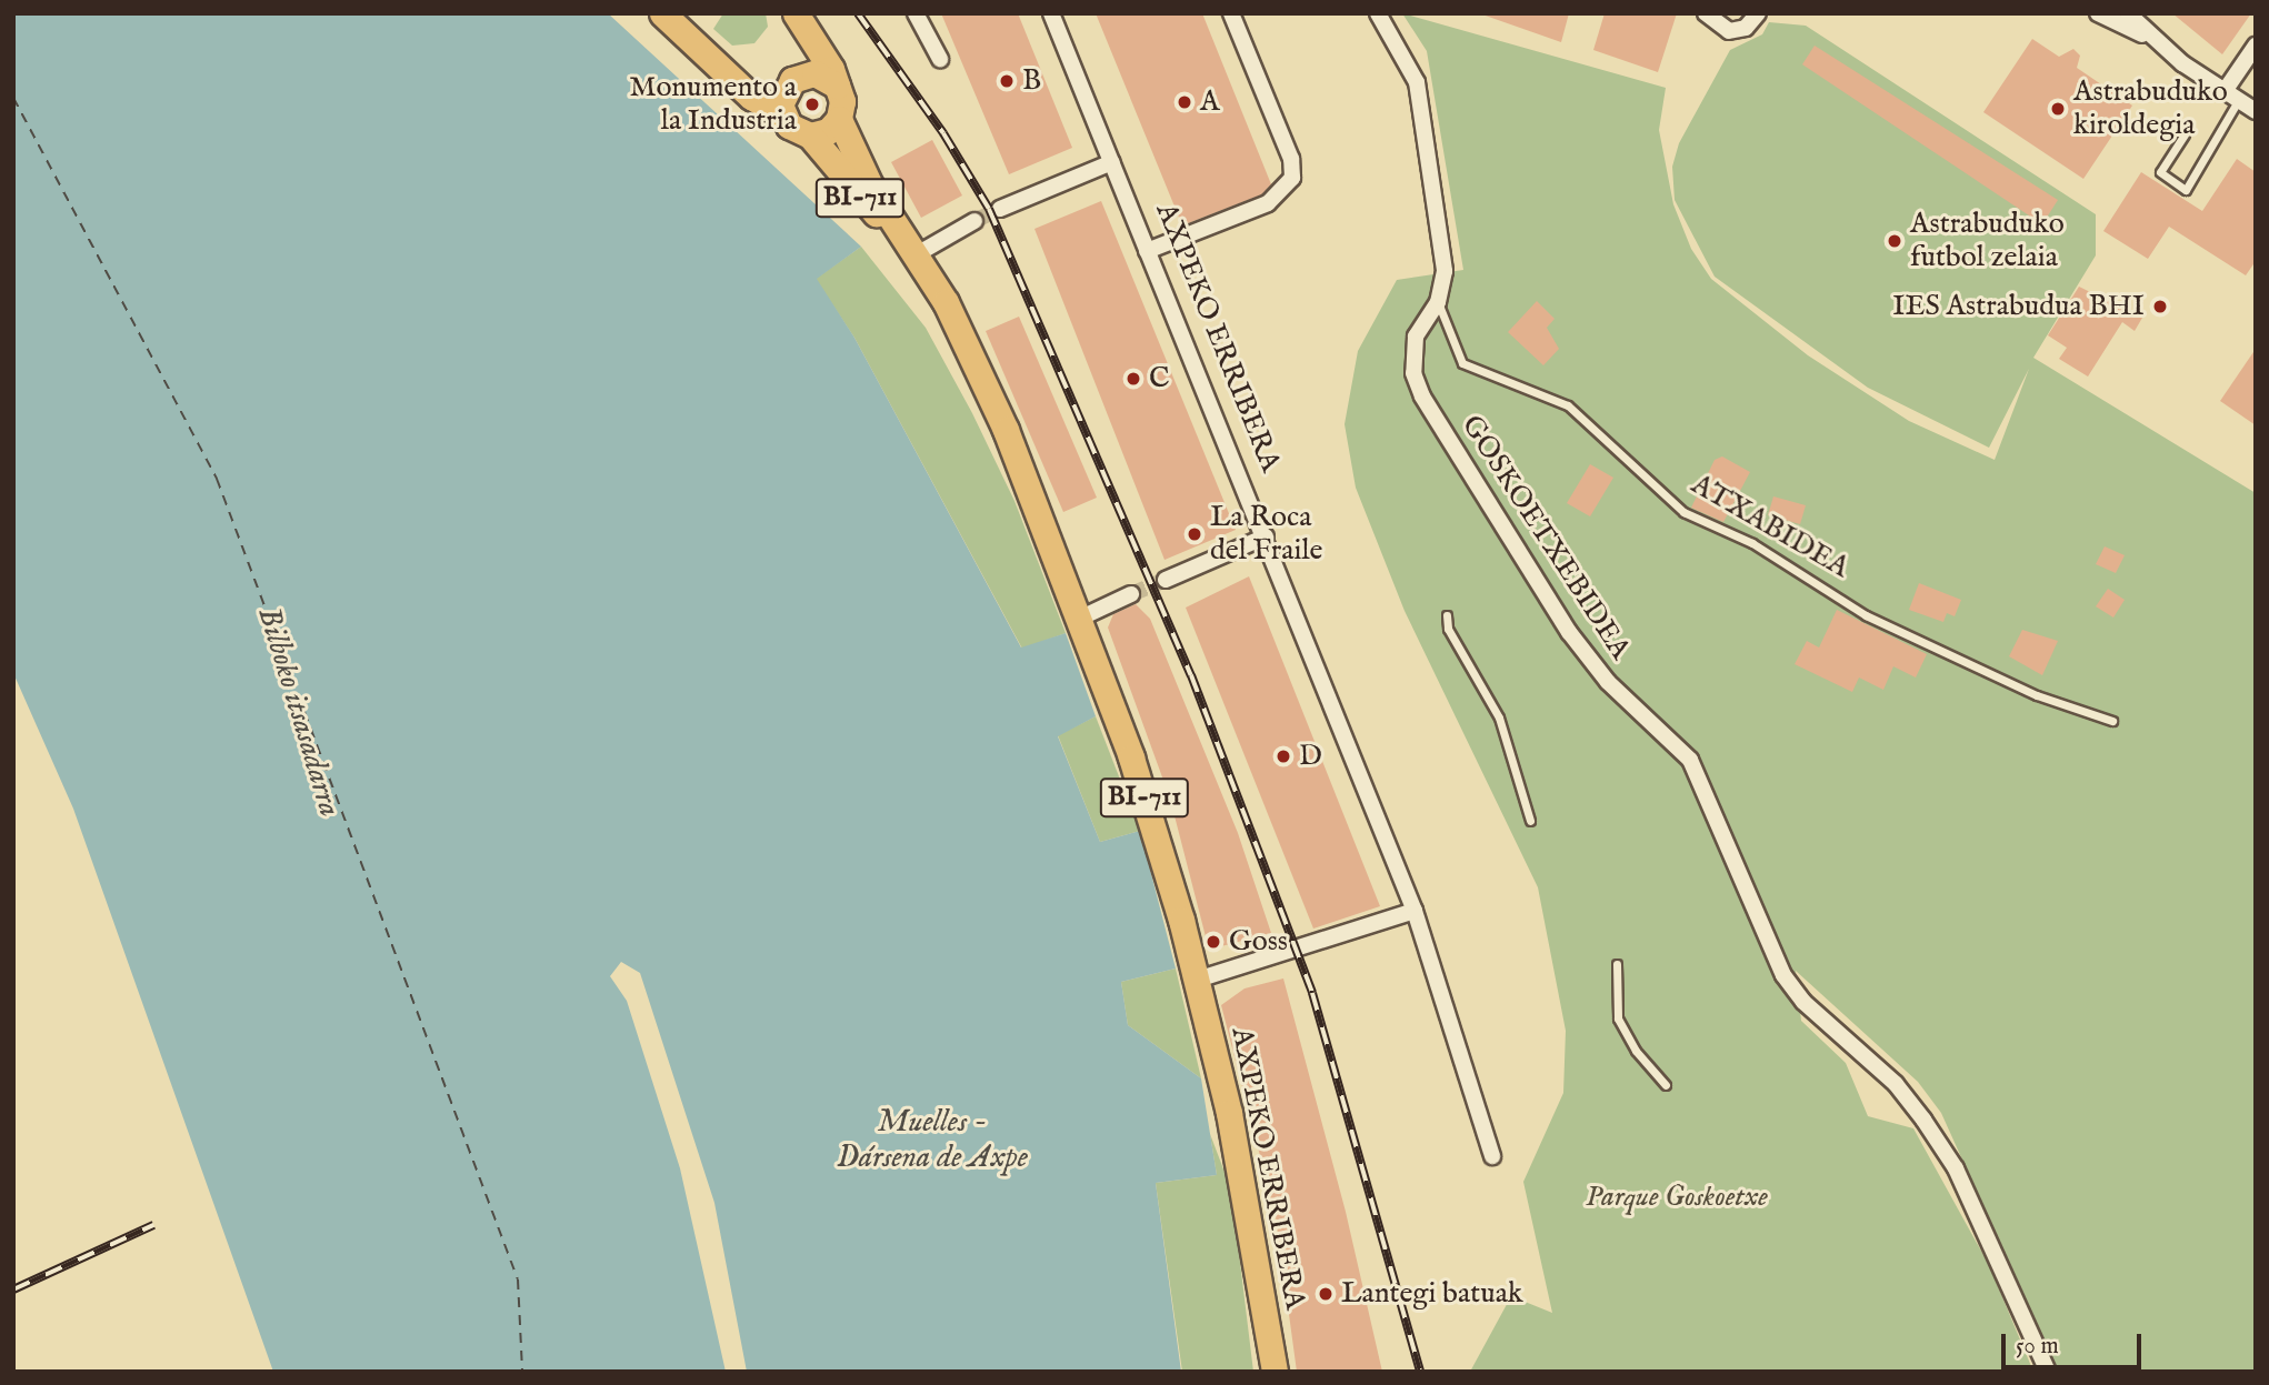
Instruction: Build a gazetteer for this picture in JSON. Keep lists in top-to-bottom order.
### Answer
{
  "streets": {
    "main road": ["BI-711", "AXPEKO ERRIBERA"],
    "street": ["GOSKOETXEBIDEA"],
    "lane": ["ATXABIDEA"]
  },
  "crossings": [
    ["BI-711", "AXPEKO ERRIBERA"],
    ["ATXABIDEA", "GOSKOETXEBIDEA"]
  ],
  "water": ["Bilboko itsasadarra", "Muelles - Dársena de Axpe"],
  "parks": ["Parque Goskoetxe"],
  "places": [
    "B",
    "A",
    "Monumento a la Industria",
    "Astrabuduko kiroldegia",
    "Astrabuduko futbol zelaia",
    "IES Astrabudua BHI",
    "C",
    "La Roca del Fraile",
    "D",
    "Goss",
    "Lantegi batuak"
  ],
  "scale_bar": "50 m"
}
